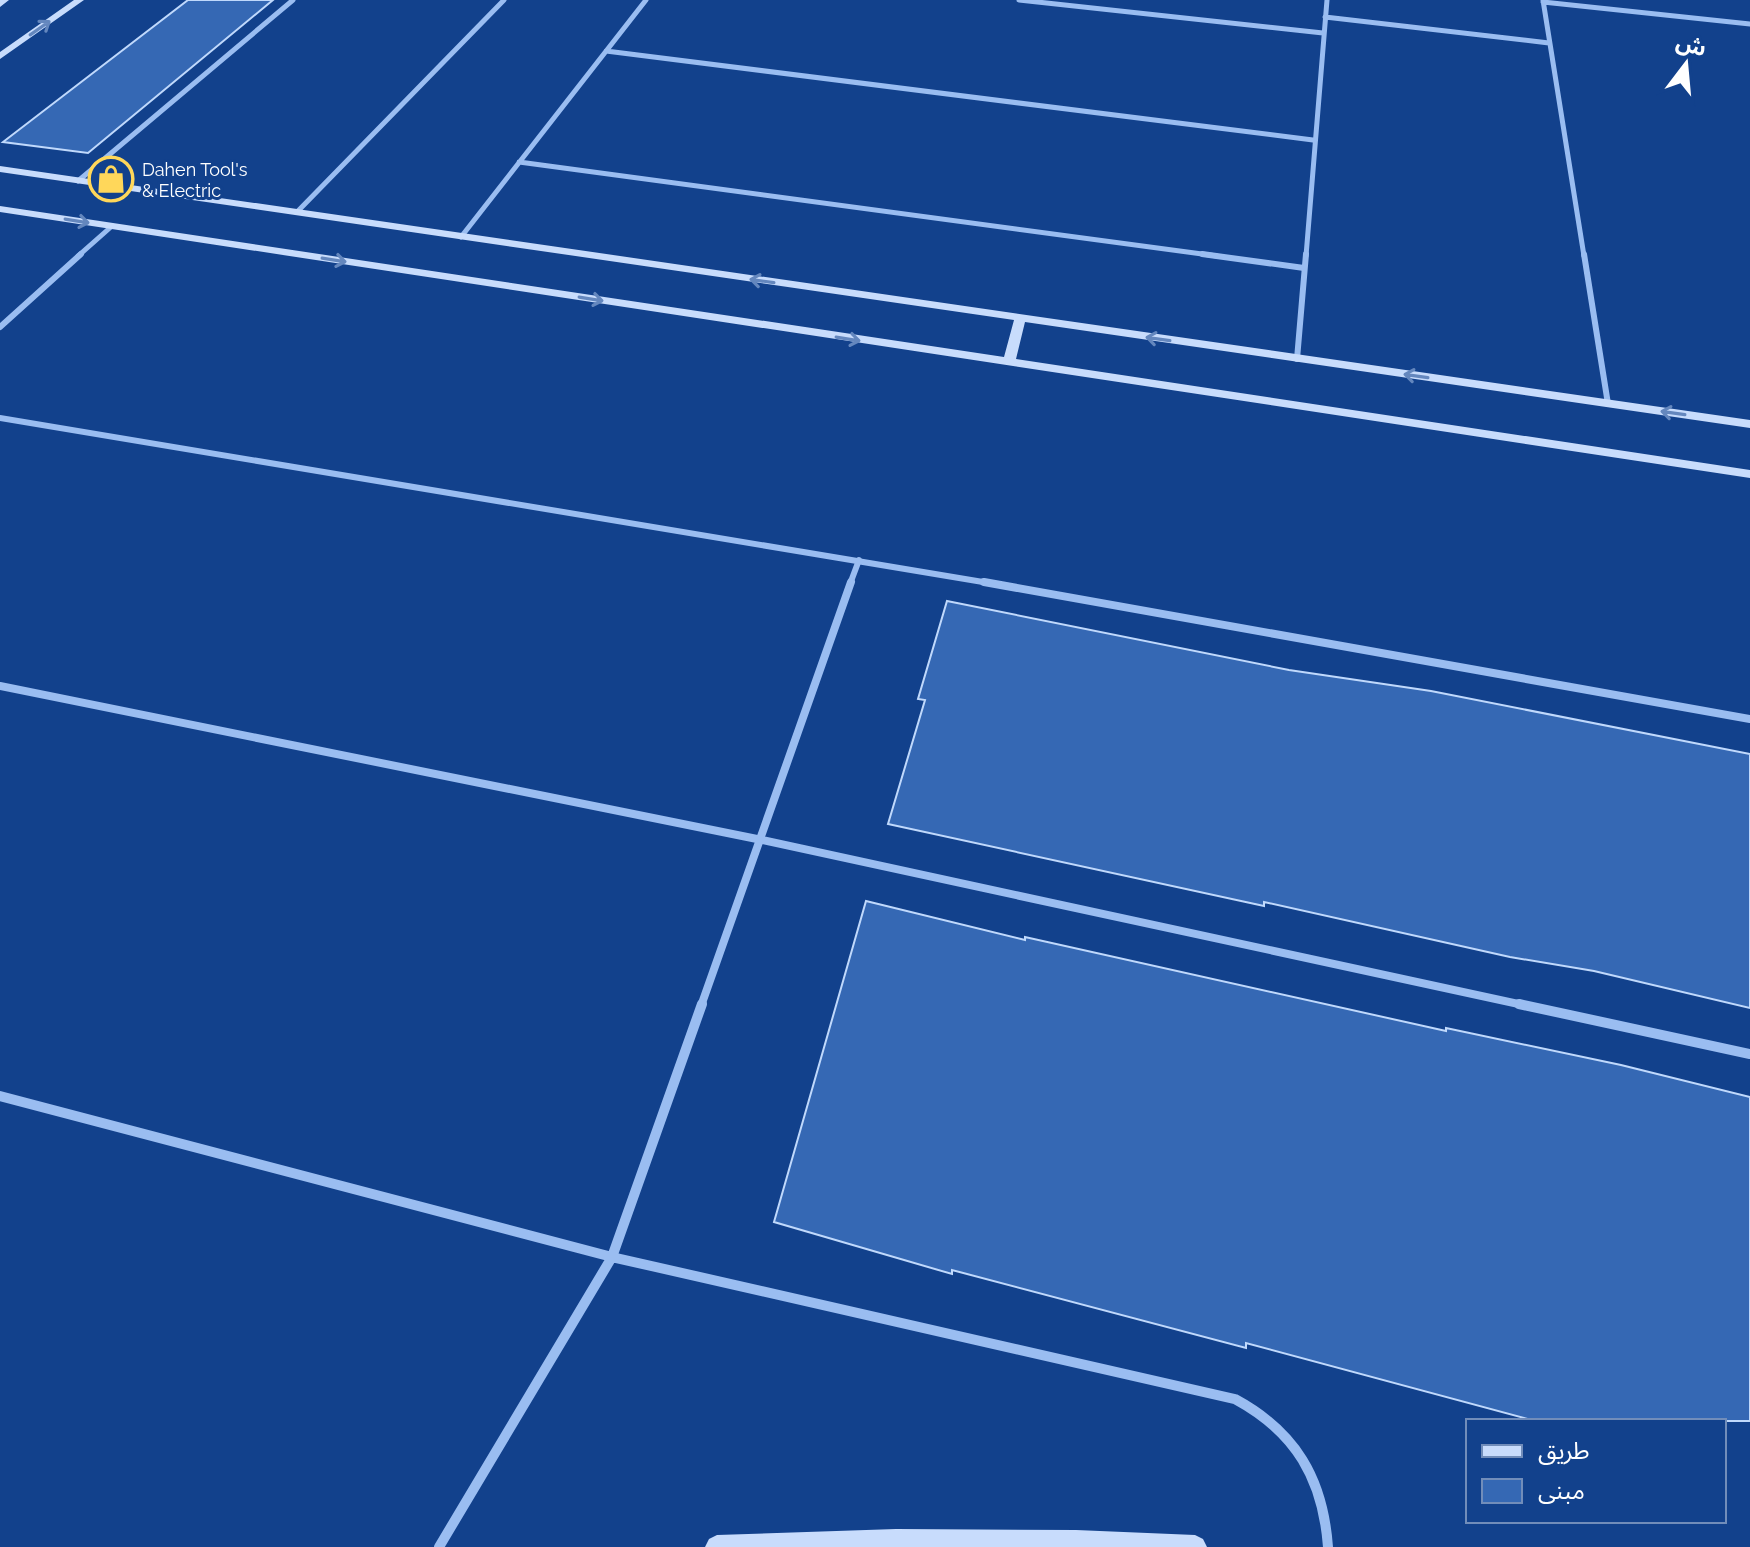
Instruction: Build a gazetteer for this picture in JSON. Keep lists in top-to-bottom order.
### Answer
{
  "places": {
    "shop": ["Dahen Tool's & Electric"]
  },
  "legend": ["طريق", "مبنى"],
  "north": "top"
}
